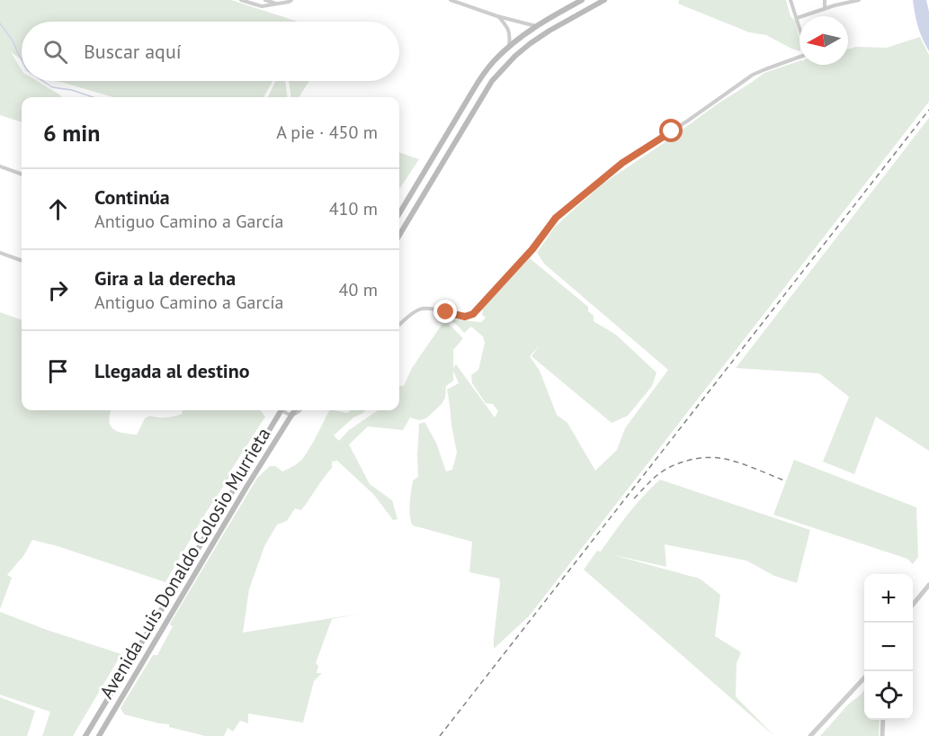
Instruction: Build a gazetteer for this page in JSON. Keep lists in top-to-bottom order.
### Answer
{
  "streets": {
    "main road": ["Avenida Luis Donaldo Colosio Murrieta"]
  },
  "north": "left",
  "page": {
    "search": "Buscar aquí",
    "heading": ["6 min", "A pie · 450 m"],
    "list": [
      ["Continúa", "Antiguo Camino a García", "410 m"],
      ["Gira a la derecha", "Antiguo Camino a García", "40 m"],
      "Llegada al destino"
    ],
    "map_buttons": ["+", "−"]
  }
}
